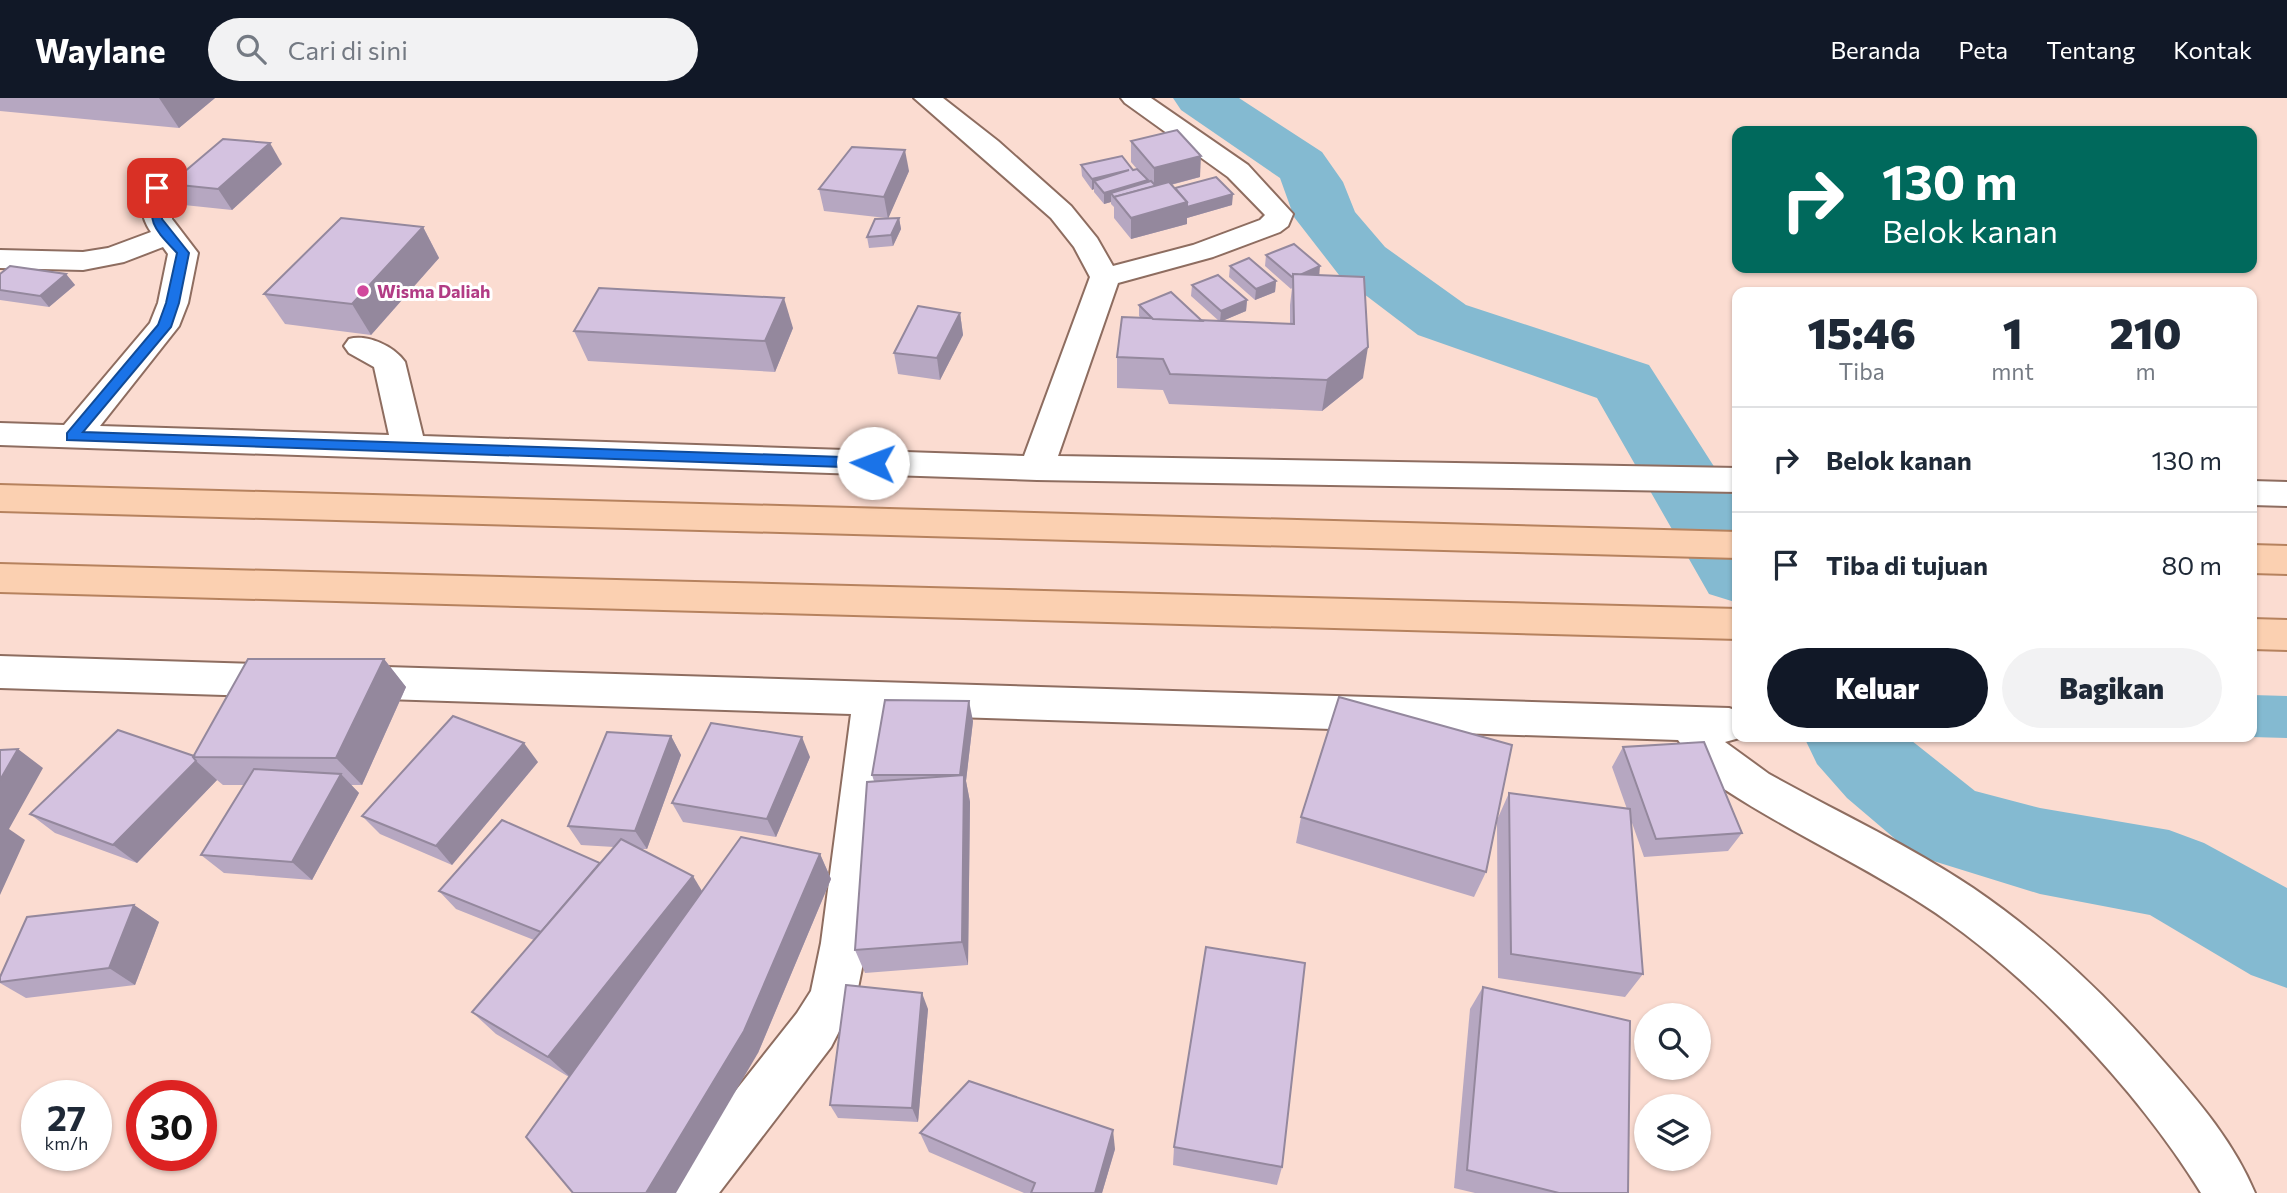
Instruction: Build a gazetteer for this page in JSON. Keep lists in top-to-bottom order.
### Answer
{
  "places": ["Wisma Daliah"],
  "page": {
    "header": "Waylane",
    "search": "Cari di sini",
    "nav": [
      "Beranda",
      "Peta",
      "Tentang",
      "Kontak"
    ],
    "turn": ["130 m", "Belok kanan"],
    "eta": [
      "15:46",
      "Tiba",
      "1",
      "mnt",
      "210",
      "m"
    ],
    "list": [
      {
        "name": "Belok kanan",
        "value": "130 m"
      },
      {
        "name": "Tiba di tujuan",
        "value": "80 m"
      }
    ],
    "buttons": ["Keluar", "Bagikan"],
    "speed": "27 km/h",
    "limit": "30"
  }
}
